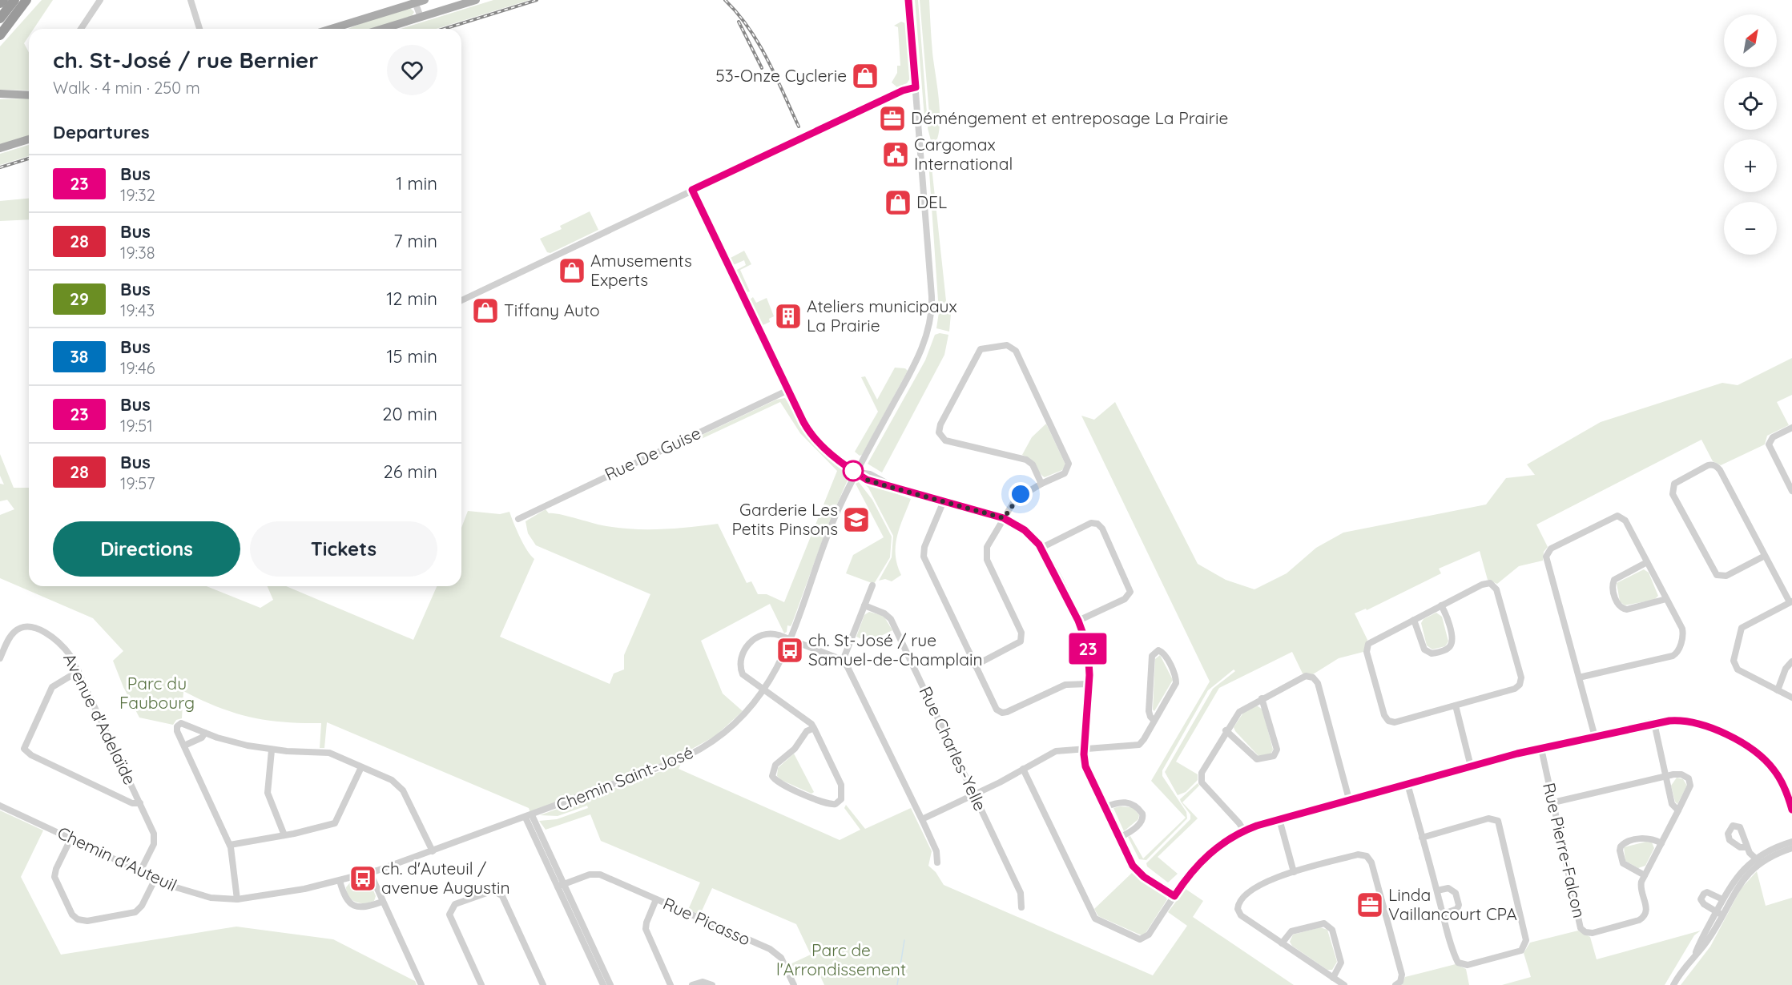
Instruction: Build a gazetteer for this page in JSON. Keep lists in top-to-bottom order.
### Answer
{
  "streets": {
    "street": [
      "Rue De Guise",
      "Avenue d'Adelaïde",
      "Rue Charles-Yelle",
      "Chemin Saint-José",
      "Rue Pierre-Falcon",
      "Chemin d'Auteuil",
      "Rue Picasso"
    ]
  },
  "crossings": [
    ["Avenue d'Adelaïde", "Chemin d'Auteuil"],
    ["Chemin Saint-José", "Chemin d'Auteuil"]
  ],
  "parks": ["Parc du Faubourg", "Parc de l'Arrondissement"],
  "places": {
    "shop": [
      "53-Onze Cyclerie",
      "DEL",
      "Amusements Experts",
      "Tiffany Auto"
    ],
    "office": ["Déméngement et entreposage La Prairie", "Linda Vaillancourt CPA"],
    "public building": ["Cargomax International"],
    "building": ["Ateliers municipaux La Prairie"],
    "school or university": ["Garderie Les Petits Pinsons"],
    "bus stop": ["ch. St-José / rue Samuel-de-Champlain", "ch. d'Auteuil / avenue Augustin"]
  },
  "lines": ["bus line 23"],
  "north": "top right",
  "page": {
    "on_map": "23",
    "map_buttons": ["+", "−"],
    "heading": [
      ["ch. St-José / rue Bernier", "Walk · 4 min · 250 m"],
      "Departures"
    ],
    "list": [
      {
        "mark": "23",
        "name": "Bus",
        "note": "19:32",
        "value": "1 min"
      },
      {
        "mark": "28",
        "name": "Bus",
        "note": "19:38",
        "value": "7 min"
      },
      {
        "mark": "29",
        "name": "Bus",
        "note": "19:43",
        "value": "12 min"
      },
      {
        "mark": "38",
        "name": "Bus",
        "note": "19:46",
        "value": "15 min"
      },
      {
        "mark": "23",
        "name": "Bus",
        "note": "19:51",
        "value": "20 min"
      },
      {
        "mark": "28",
        "name": "Bus",
        "note": "19:57",
        "value": "26 min"
      }
    ],
    "buttons": ["Directions", "Tickets"]
  }
}
